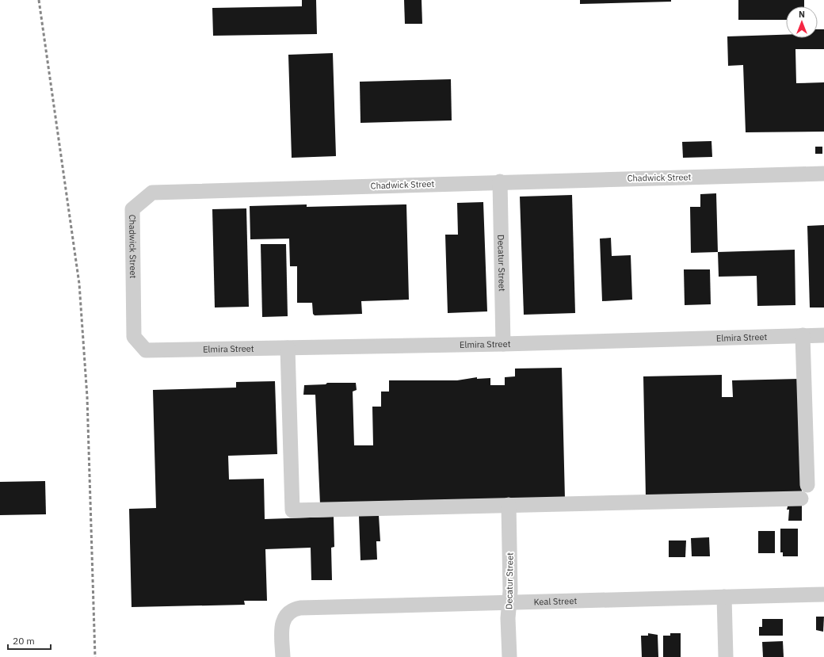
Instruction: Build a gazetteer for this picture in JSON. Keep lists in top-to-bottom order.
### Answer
{
  "streets": {
    "street": [
      "Chadwick Street",
      "Decatur Street",
      "Elmira Street",
      "Keal Street"
    ]
  },
  "crossings": [
    ["Chadwick Street", "Decatur Street"],
    ["Chadwick Street", "Elmira Street"],
    ["Decatur Street", "Elmira Street"],
    ["Decatur Street", "Keal Street"]
  ],
  "scale_bar": "20 m",
  "north": "top"
}
